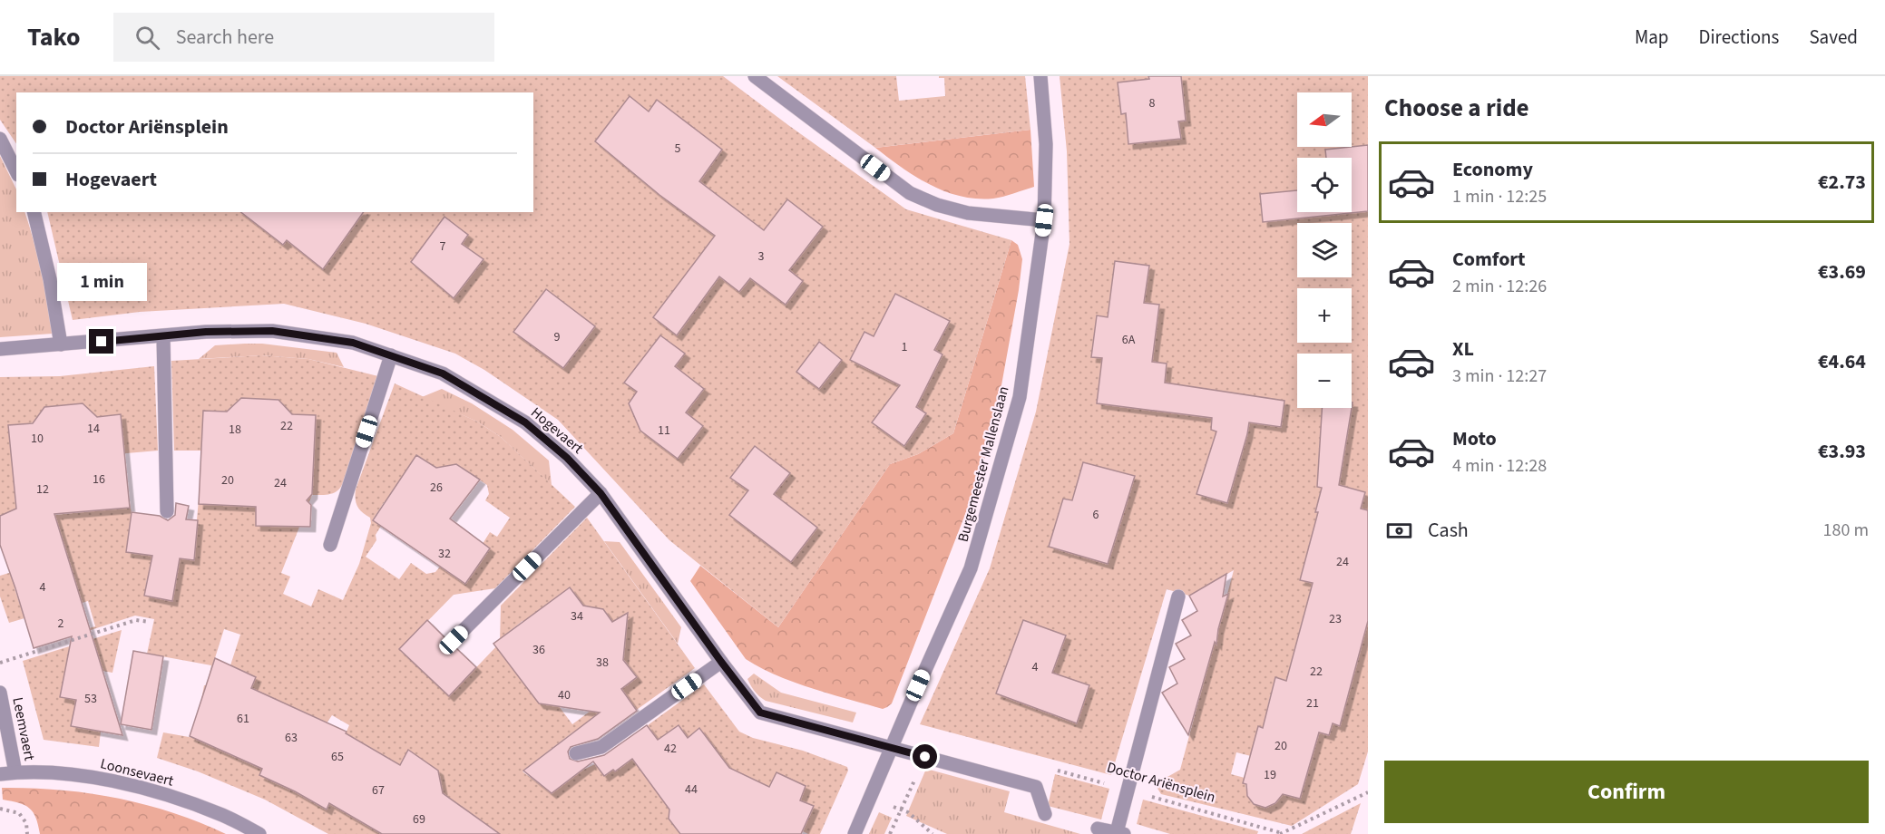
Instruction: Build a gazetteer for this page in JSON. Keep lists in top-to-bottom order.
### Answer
{
  "streets": {
    "street": [
      "Hogevaert",
      "Burgemeester Mallenslaan",
      "Leemvaert",
      "Loonsevaert"
    ],
    "path": ["Doctor Ariënsplein"]
  },
  "crossings": [
    ["Hogevaert", "Burgemeester Mallenslaan"],
    ["Leemvaert", "Loonsevaert"]
  ],
  "house_numbers": [
    "8",
    "5",
    "7",
    "3",
    "9",
    "6A",
    "1",
    "22",
    "14",
    "18",
    "11",
    "10",
    "16",
    "20",
    "24",
    "26",
    "12",
    "6",
    "32",
    "24",
    "4",
    "34",
    "23",
    "2",
    "36",
    "38",
    "4",
    "22",
    "40",
    "53",
    "21",
    "61",
    "63",
    "20",
    "42",
    "65",
    "19",
    "44",
    "67",
    "69"
  ],
  "north": "left",
  "page": {
    "header": "Tako",
    "search": "Search here",
    "nav": ["Map", "Directions", "Saved"],
    "heading": "Choose a ride",
    "map_buttons": ["+", "−"],
    "banner": ["Doctor Ariënsplein", "Hogevaert"],
    "list": [
      {
        "name": "Economy",
        "note": "1 min · 12:25",
        "value": "€2.73"
      },
      {
        "name": "Comfort",
        "note": "2 min · 12:26",
        "value": "€3.69"
      },
      {
        "name": "XL",
        "note": "3 min · 12:27",
        "value": "€4.64"
      },
      {
        "name": "Moto",
        "note": "4 min · 12:28",
        "value": "€3.93"
      }
    ],
    "bubble": "1 min",
    "pay": ["Cash", "180 m"],
    "buttons": "Confirm"
  }
}
